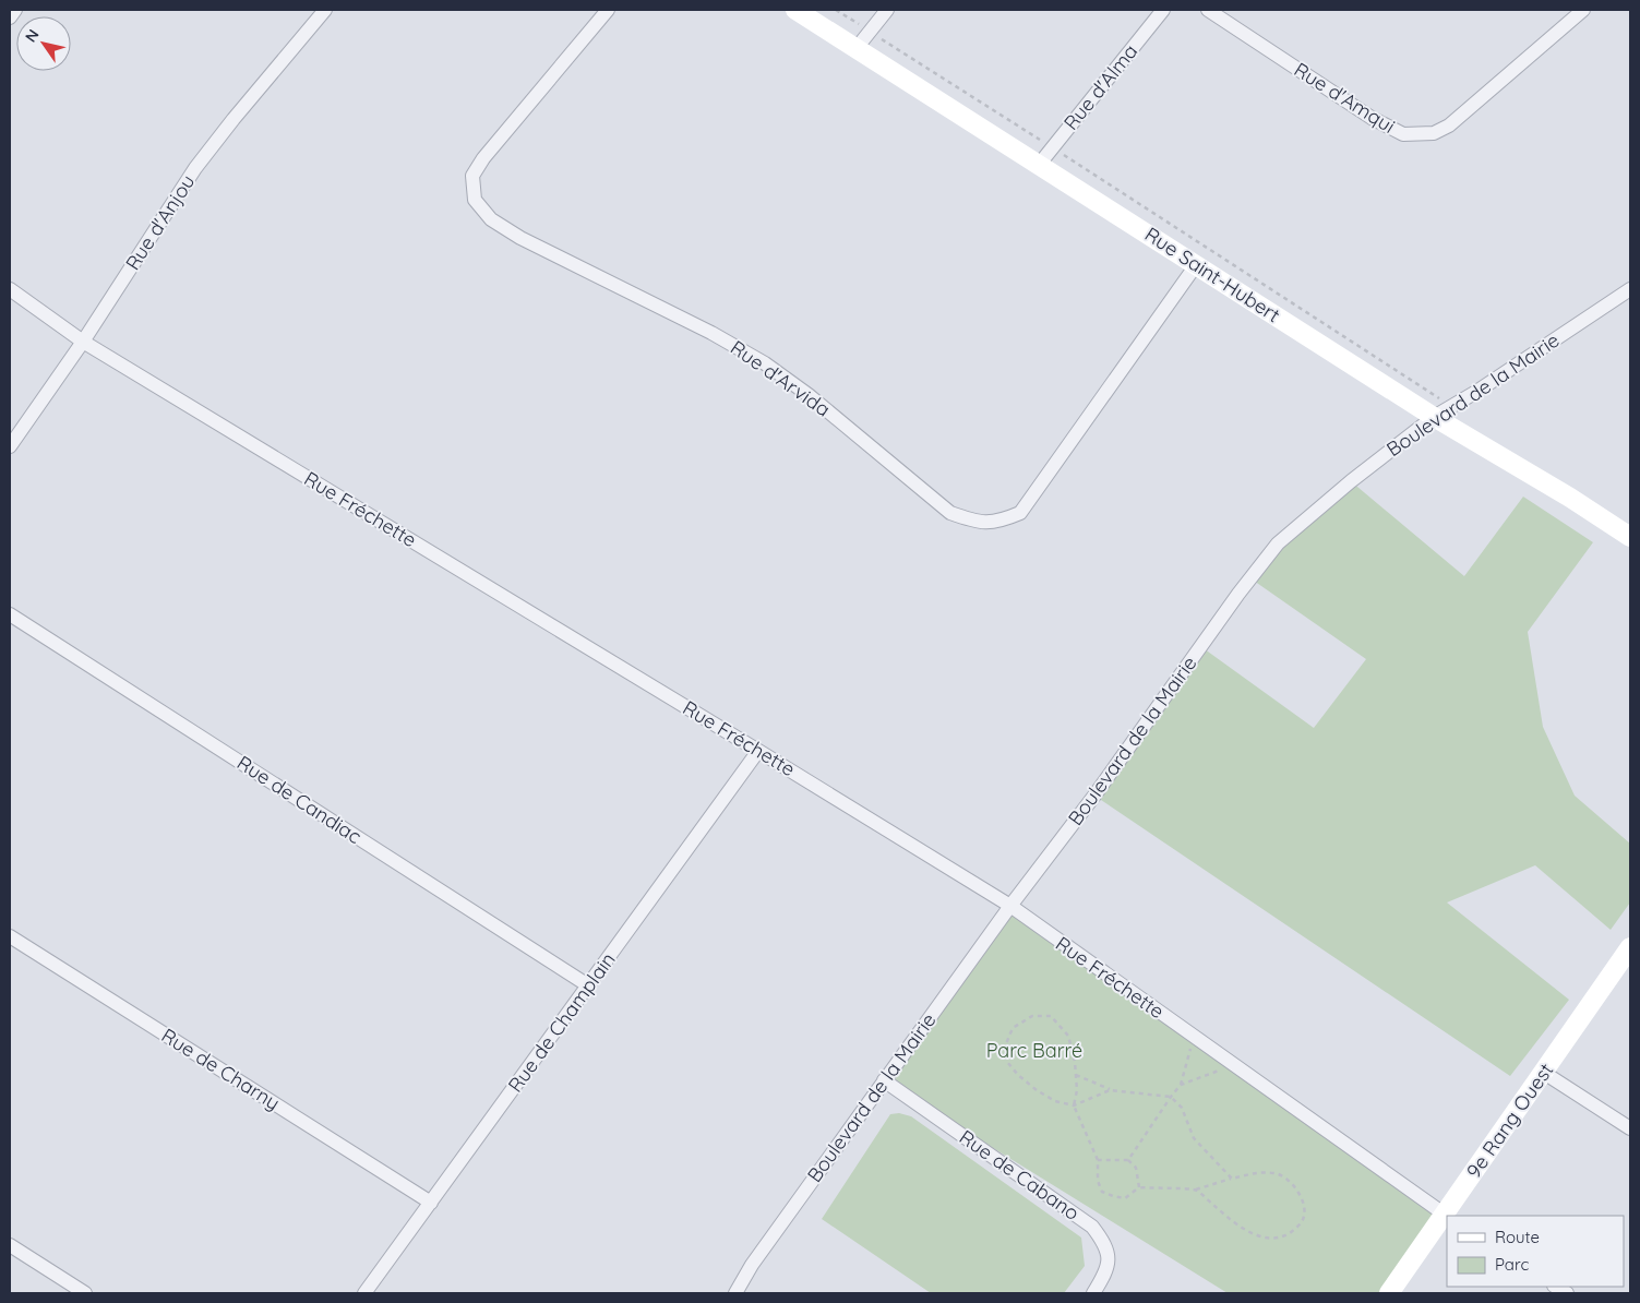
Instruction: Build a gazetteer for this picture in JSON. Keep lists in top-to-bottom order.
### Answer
{
  "streets": {
    "street": [
      "Rue d'Alma",
      "Rue d'Amqui",
      "Rue d'Anjou",
      "Rue Saint-Hubert",
      "Rue d'Arvida",
      "Boulevard de la Mairie",
      "Rue Fréchette",
      "Rue de Candiac",
      "Rue de Champlain",
      "Rue de Charny",
      "9e Rang Ouest",
      "Rue de Cabano"
    ]
  },
  "crossings": [
    ["Rue d'Alma", "Rue Saint-Hubert"],
    ["Rue d'Anjou", "Rue Fréchette"],
    ["Rue Saint-Hubert", "Rue d'Arvida"],
    ["Rue Saint-Hubert", "Boulevard de la Mairie"],
    ["Boulevard de la Mairie", "Rue Fréchette"],
    ["Boulevard de la Mairie", "Rue de Cabano"],
    ["Rue Fréchette", "Rue de Champlain"],
    ["Rue Fréchette", "9e Rang Ouest"],
    ["Rue de Candiac", "Rue de Champlain"],
    ["Rue de Champlain", "Rue de Charny"]
  ],
  "parks": ["Parc Barré"],
  "legend": ["Route", "Parc"],
  "north": "top left"
}
